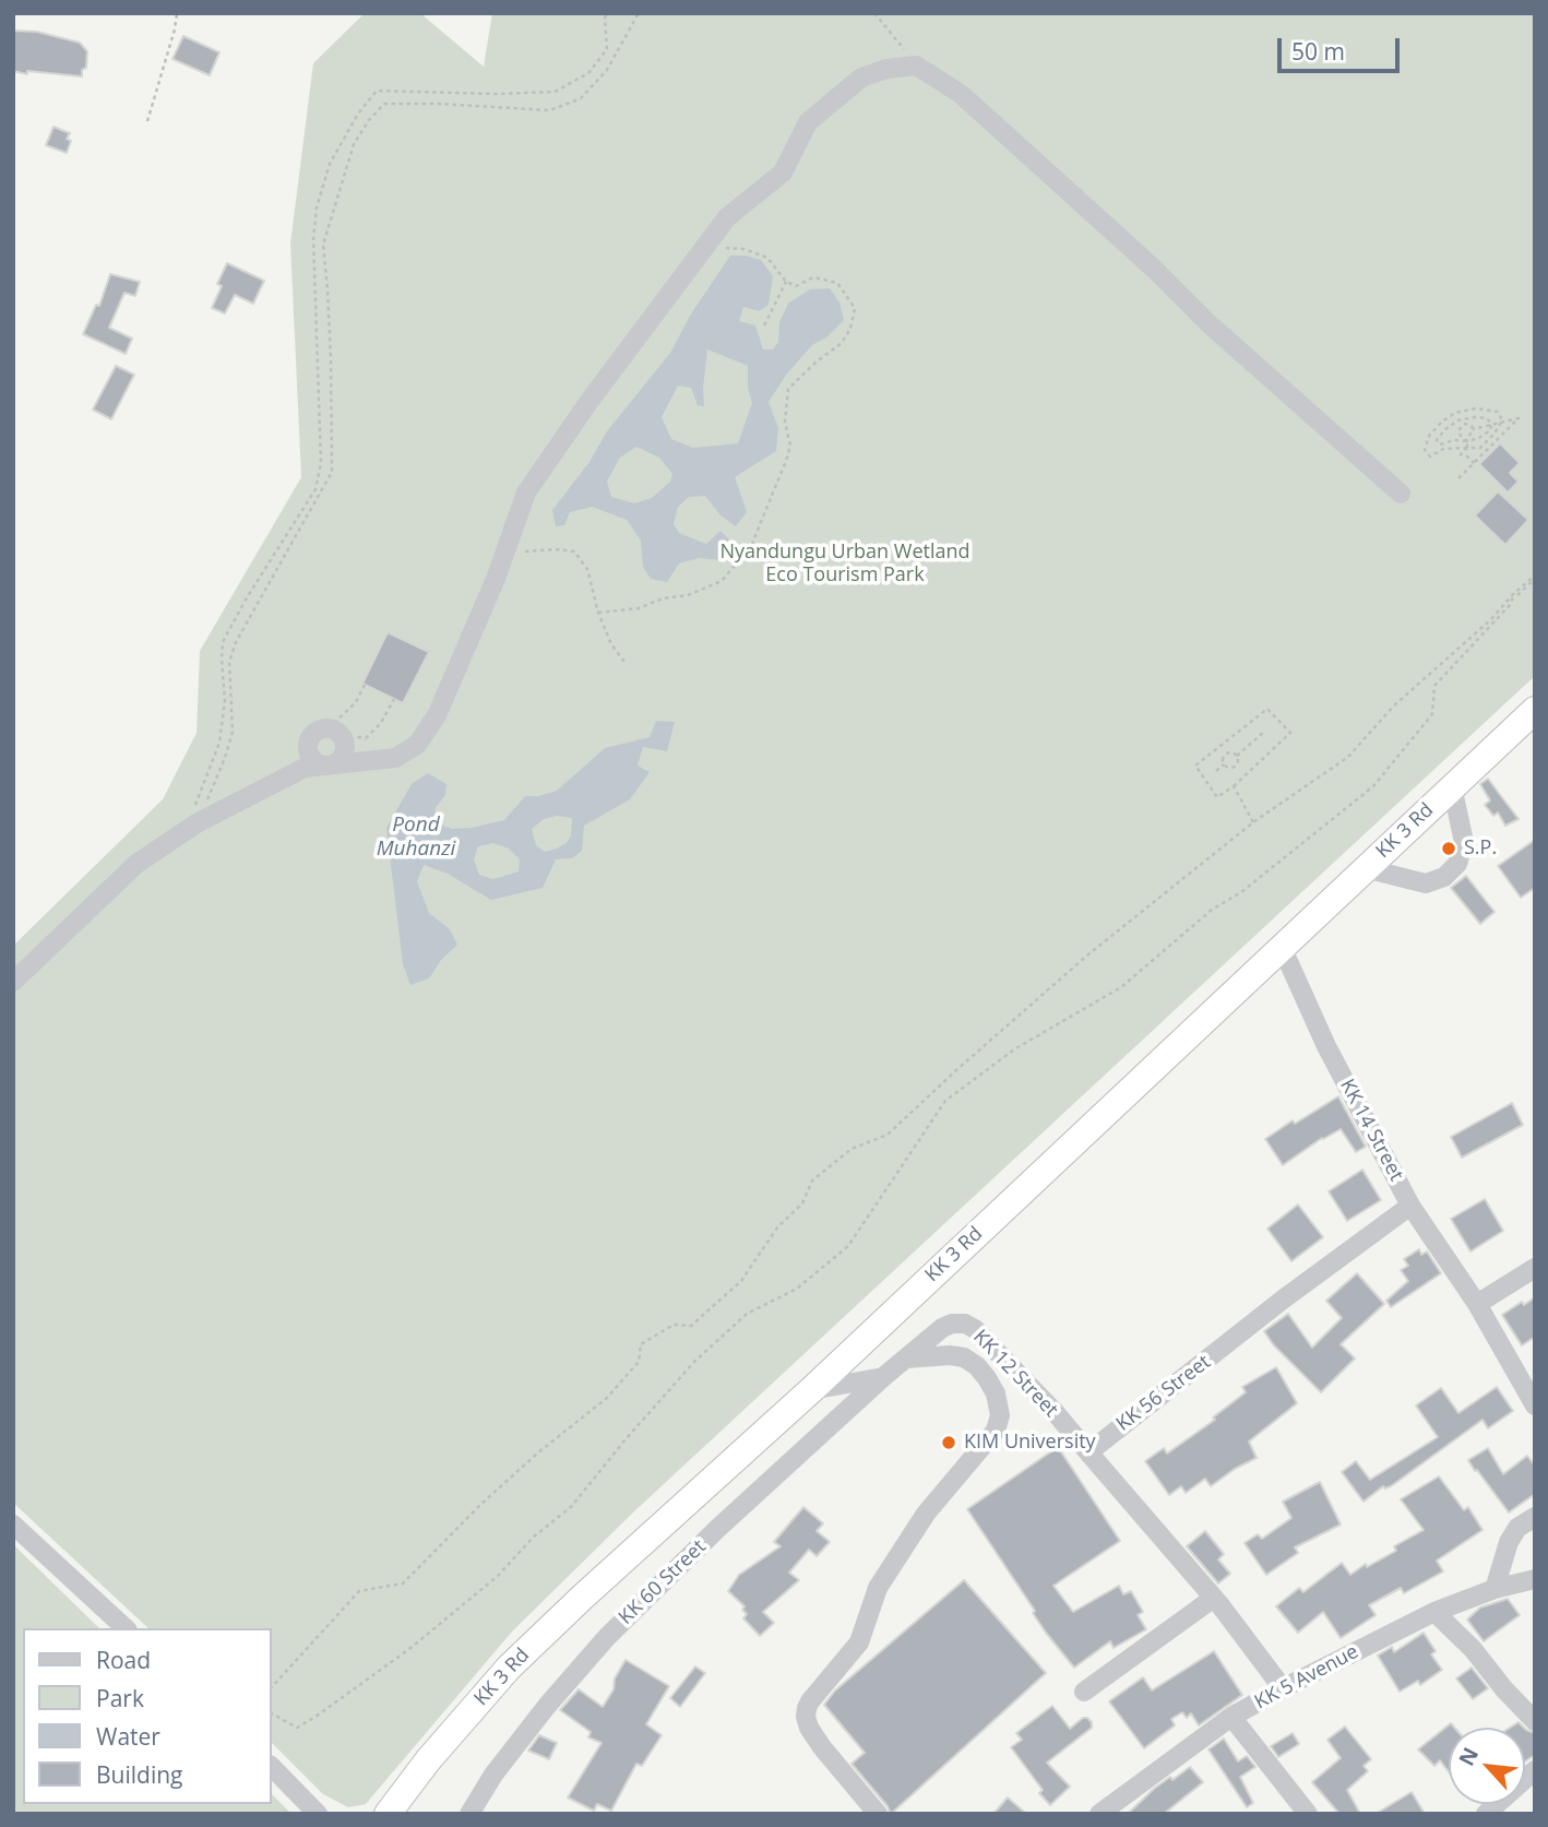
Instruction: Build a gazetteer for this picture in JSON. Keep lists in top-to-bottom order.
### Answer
{
  "streets": {
    "highway": ["KK 3 Rd"],
    "street": [
      "KK 14 Street",
      "KK 12 Street",
      "KK 56 Street",
      "KK 60 Street",
      "KK 5 Avenue"
    ]
  },
  "crossings": [
    ["KK 3 Rd", "KK 14 Street"],
    ["KK 3 Rd", "KK 12 Street"],
    ["KK 14 Street", "KK 56 Street"],
    ["KK 12 Street", "KK 56 Street"],
    ["KK 12 Street", "KK 60 Street"]
  ],
  "water": ["Pond Muhanzi"],
  "parks": ["Nyandungu Urban Wetland Eco Tourism Park"],
  "places": ["S.P.", "KIM University"],
  "legend": [
    "Road",
    "Park",
    "Water",
    "Building"
  ],
  "scale_bar": "50 m",
  "north": "top left"
}
